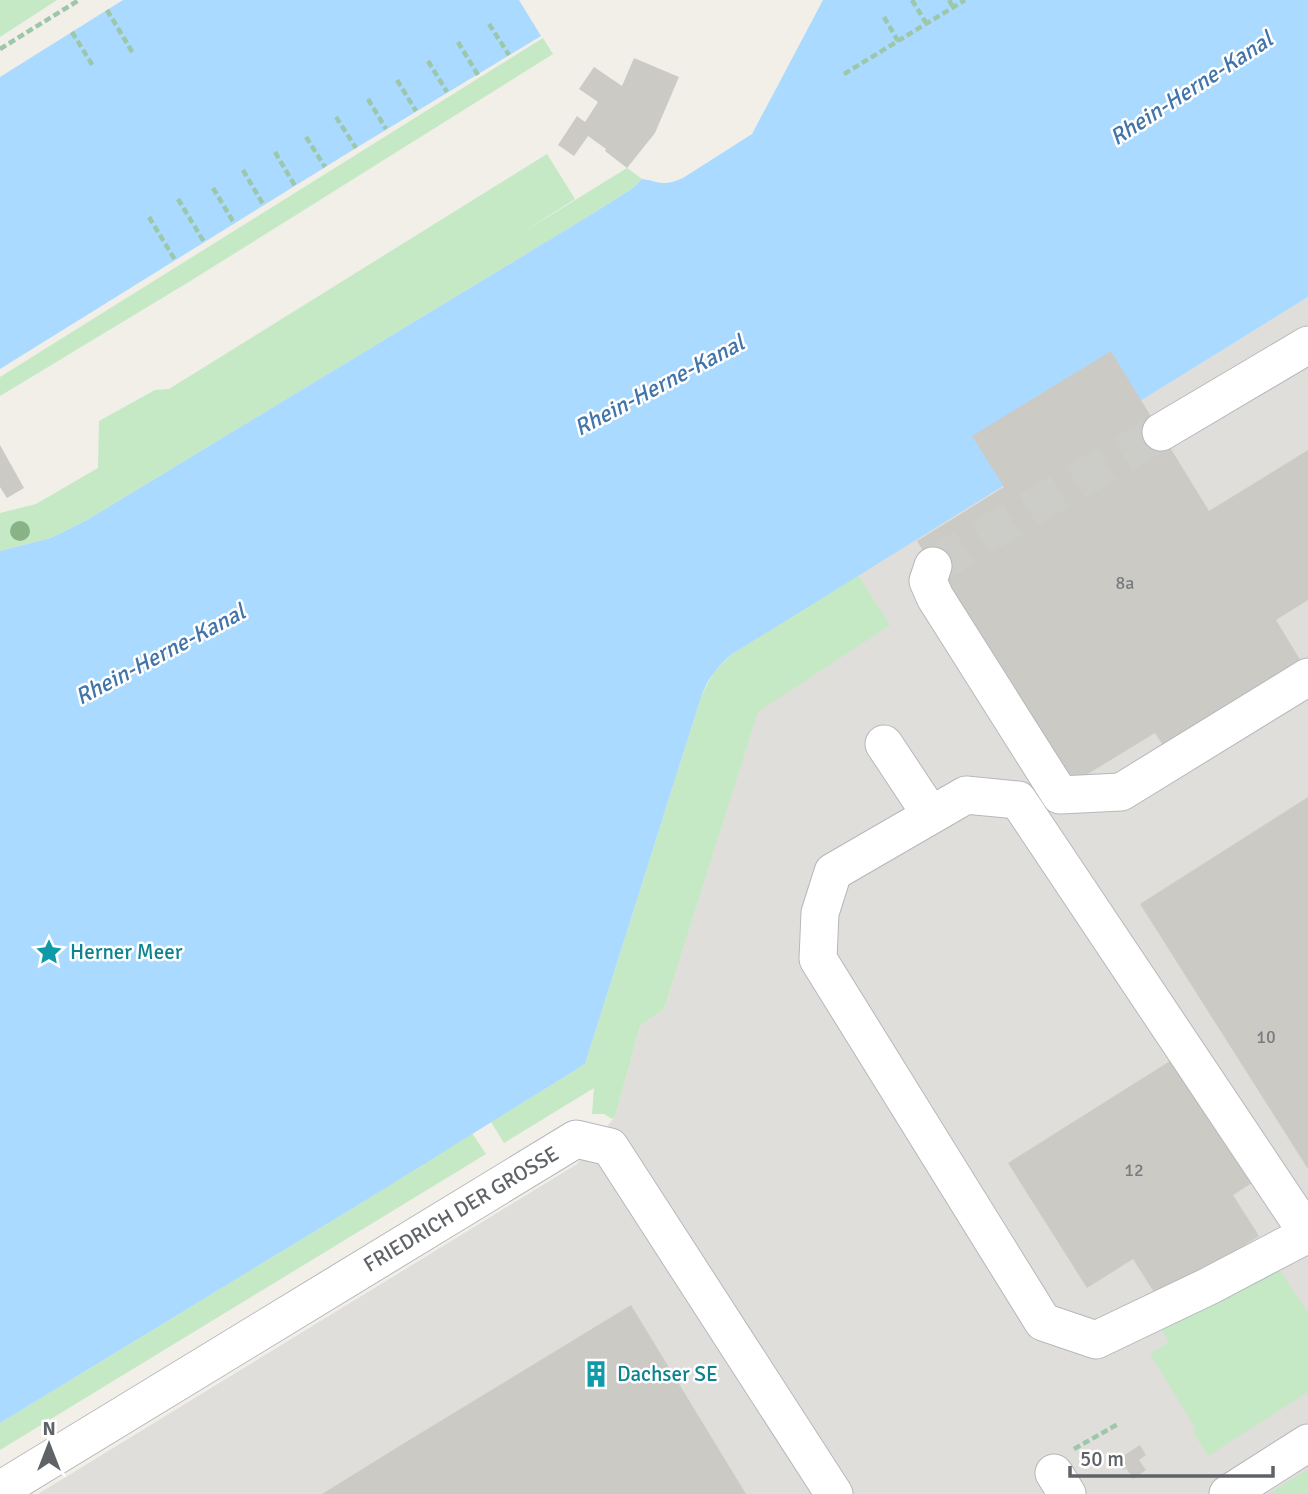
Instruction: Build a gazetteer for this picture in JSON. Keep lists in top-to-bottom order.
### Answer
{
  "streets": {
    "street": ["FRIEDRICH DER GROSSE"]
  },
  "water": ["Rhein-Herne-Kanal"],
  "places": {
    "place": ["Herner Meer"],
    "building": ["Dachser SE"]
  },
  "house_numbers": ["8a", "10", "12"],
  "scale_bar": "50 m",
  "north": "top"
}
